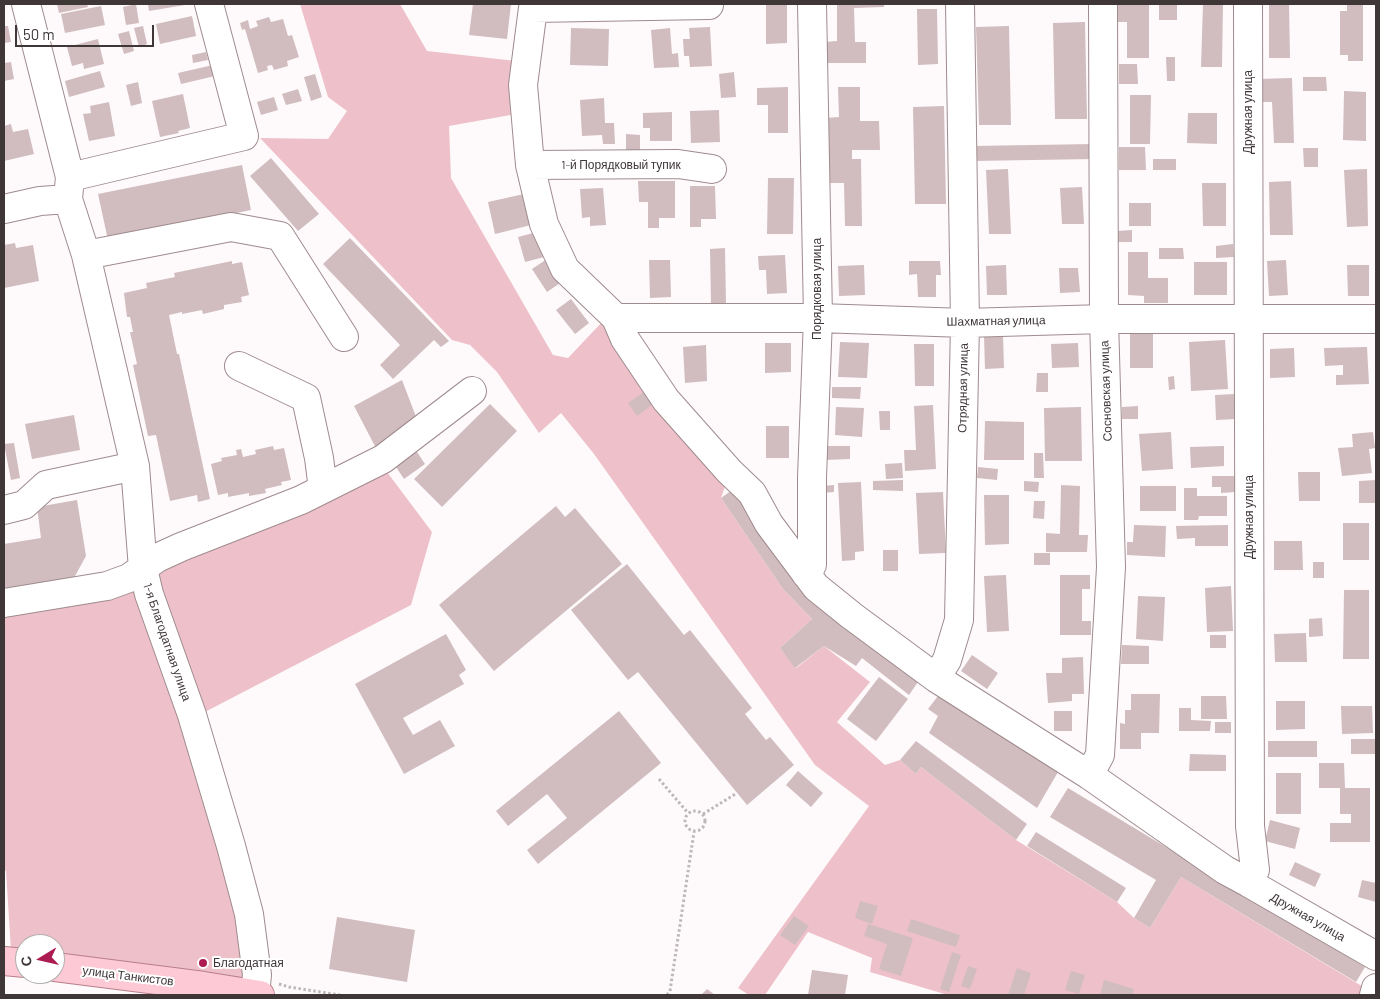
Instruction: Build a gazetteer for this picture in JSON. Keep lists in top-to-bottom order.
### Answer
{
  "streets": {
    "main road": ["улица Танкистов"],
    "street": [
      "Дружная улица",
      "1-й Порядковый тупик",
      "Порядковая улица",
      "Шахматная улица",
      "Отрядная улица",
      "Сосновская улица",
      "1-я Благодатная улица"
    ]
  },
  "crossings": [
    ["Дружная улица", "Шахматная улица"],
    ["Порядковая улица", "Шахматная улица"],
    ["Шахматная улица", "Отрядная улица"],
    ["Шахматная улица", "Сосновская улица"],
    ["1-я Благодатная улица", "улица Танкистов"]
  ],
  "places": ["Благодатная"],
  "scale_bar": "50 m",
  "north": "left"
}
